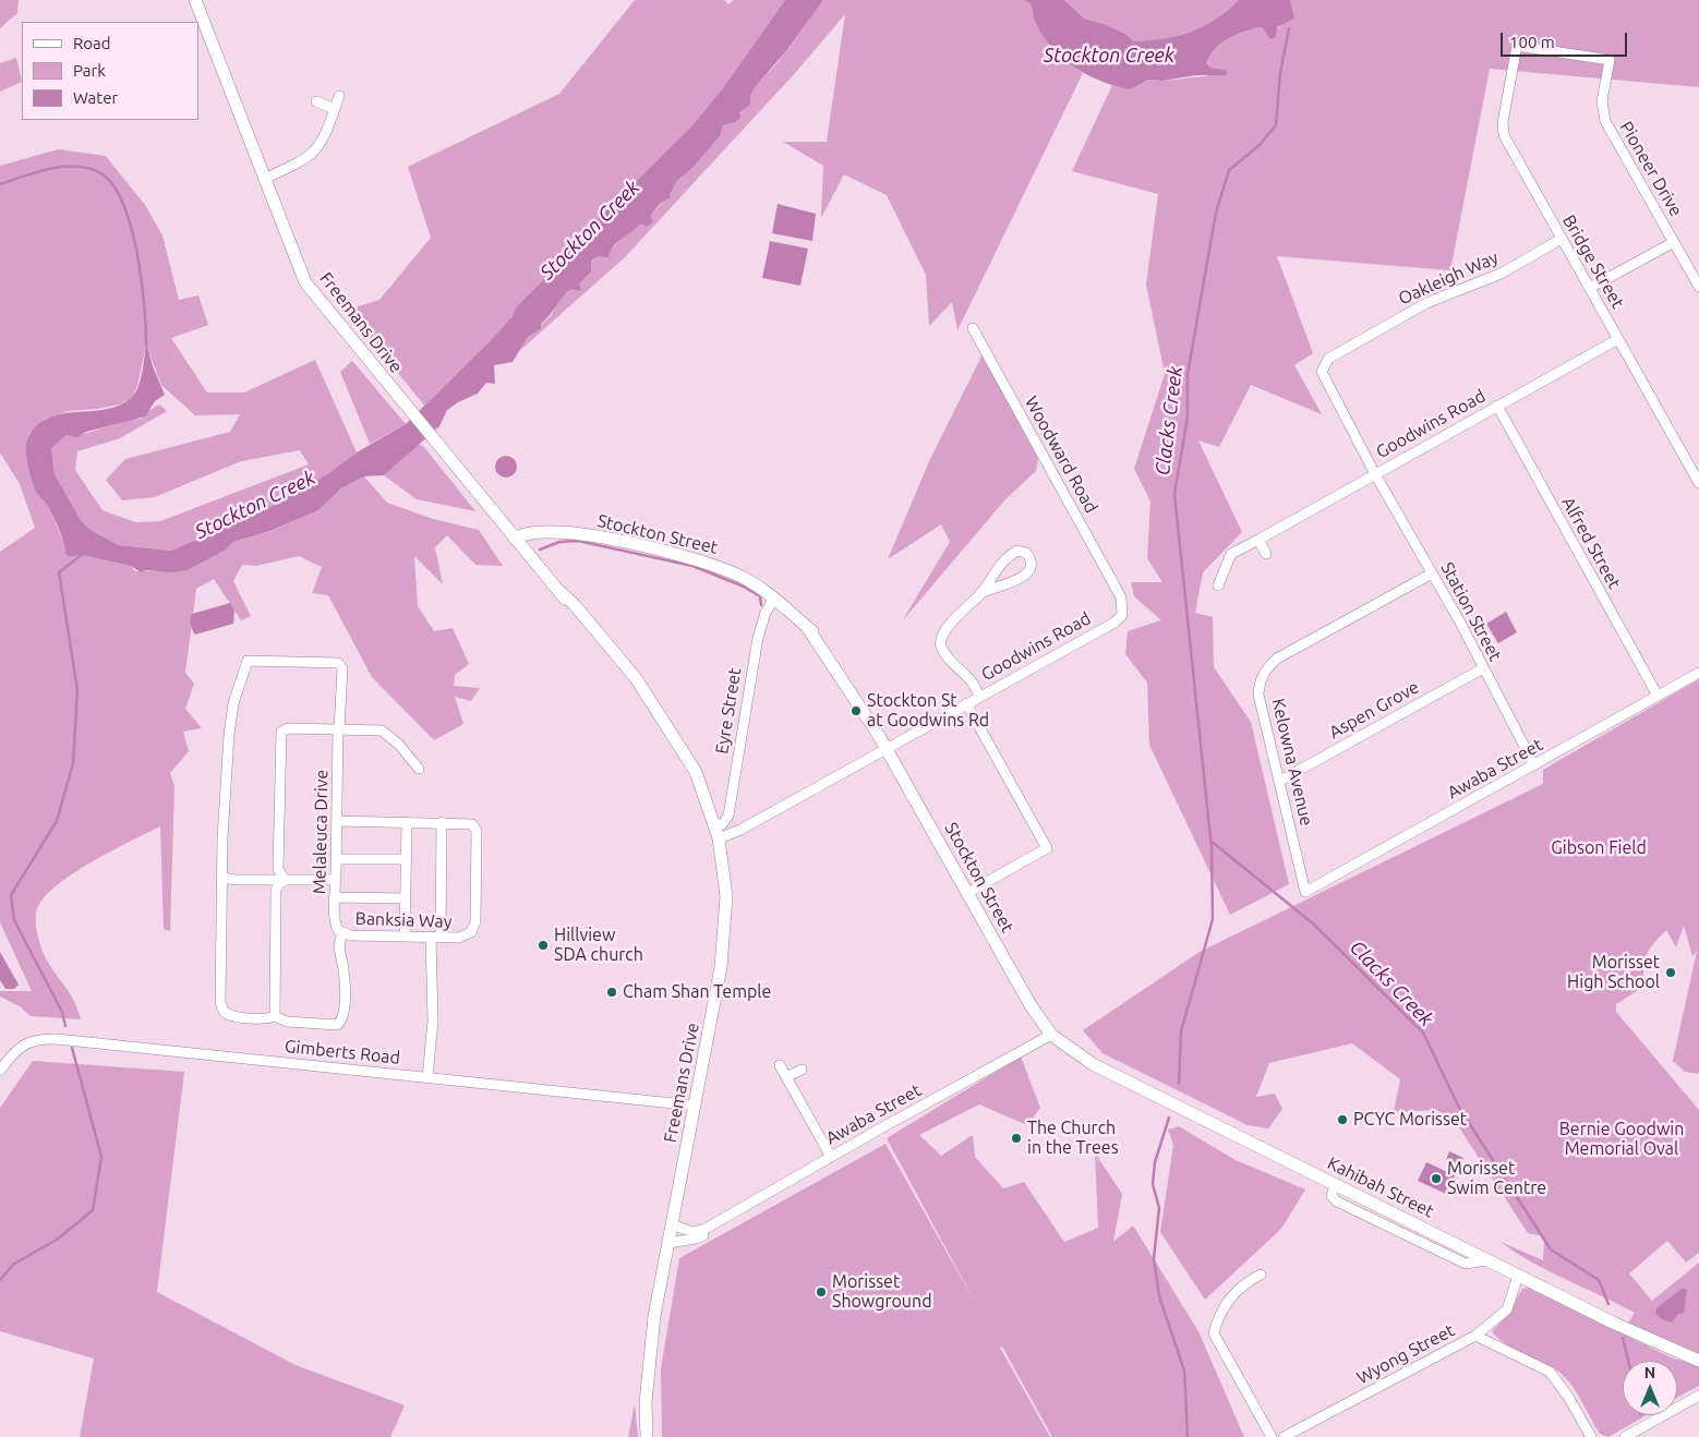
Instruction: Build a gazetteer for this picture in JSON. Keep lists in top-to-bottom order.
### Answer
{
  "streets": {
    "main road": ["Freemans Drive", "Stockton Street", "Kahibah Street"],
    "street": [
      "Pioneer Drive",
      "Bridge Street",
      "Oakleigh Way",
      "Goodwins Road",
      "Woodward Road",
      "Alfred Street",
      "Station Street",
      "Aspen Grove",
      "Eyre Street",
      "Kelowna Avenue",
      "Awaba Street",
      "Melaleuca Drive",
      "Banksia Way",
      "Gimberts Road",
      "Wyong Street"
    ]
  },
  "crossings": [
    ["Pioneer Drive", "Bridge Street"],
    ["Bridge Street", "Oakleigh Way"],
    ["Bridge Street", "Goodwins Road"],
    ["Oakleigh Way", "Station Street"],
    ["Freemans Drive", "Goodwins Road"],
    ["Freemans Drive", "Stockton Street"],
    ["Freemans Drive", "Eyre Street"],
    ["Freemans Drive", "Awaba Street"],
    ["Freemans Drive", "Gimberts Road"],
    ["Goodwins Road", "Woodward Road"],
    ["Goodwins Road", "Stockton Street"],
    ["Goodwins Road", "Alfred Street"],
    ["Goodwins Road", "Station Street"],
    ["Goodwins Road", "Eyre Street"],
    ["Stockton Street", "Eyre Street"],
    ["Stockton Street", "Awaba Street"],
    ["Stockton Street", "Kahibah Street"],
    ["Alfred Street", "Awaba Street"],
    ["Station Street", "Aspen Grove"],
    ["Station Street", "Kelowna Avenue"],
    ["Station Street", "Awaba Street"],
    ["Aspen Grove", "Kelowna Avenue"],
    ["Kelowna Avenue", "Awaba Street"],
    ["Awaba Street", "Kahibah Street"],
    ["Melaleuca Drive", "Banksia Way"],
    ["Kahibah Street", "Wyong Street"]
  ],
  "water": ["Stockton Creek", "Clacks Creek"],
  "parks": ["Gibson Field", "Bernie Goodwin Memorial Oval"],
  "places": [
    "Stockton St at Goodwins Rd",
    "Hillview SDA church",
    "Morisset High School",
    "Cham Shan Temple",
    "PCYC Morisset",
    "The Church in the Trees",
    "Morisset Swim Centre",
    "Morisset Showground"
  ],
  "legend": ["Road", "Park", "Water"],
  "scale_bar": "100 m",
  "north": "top"
}
